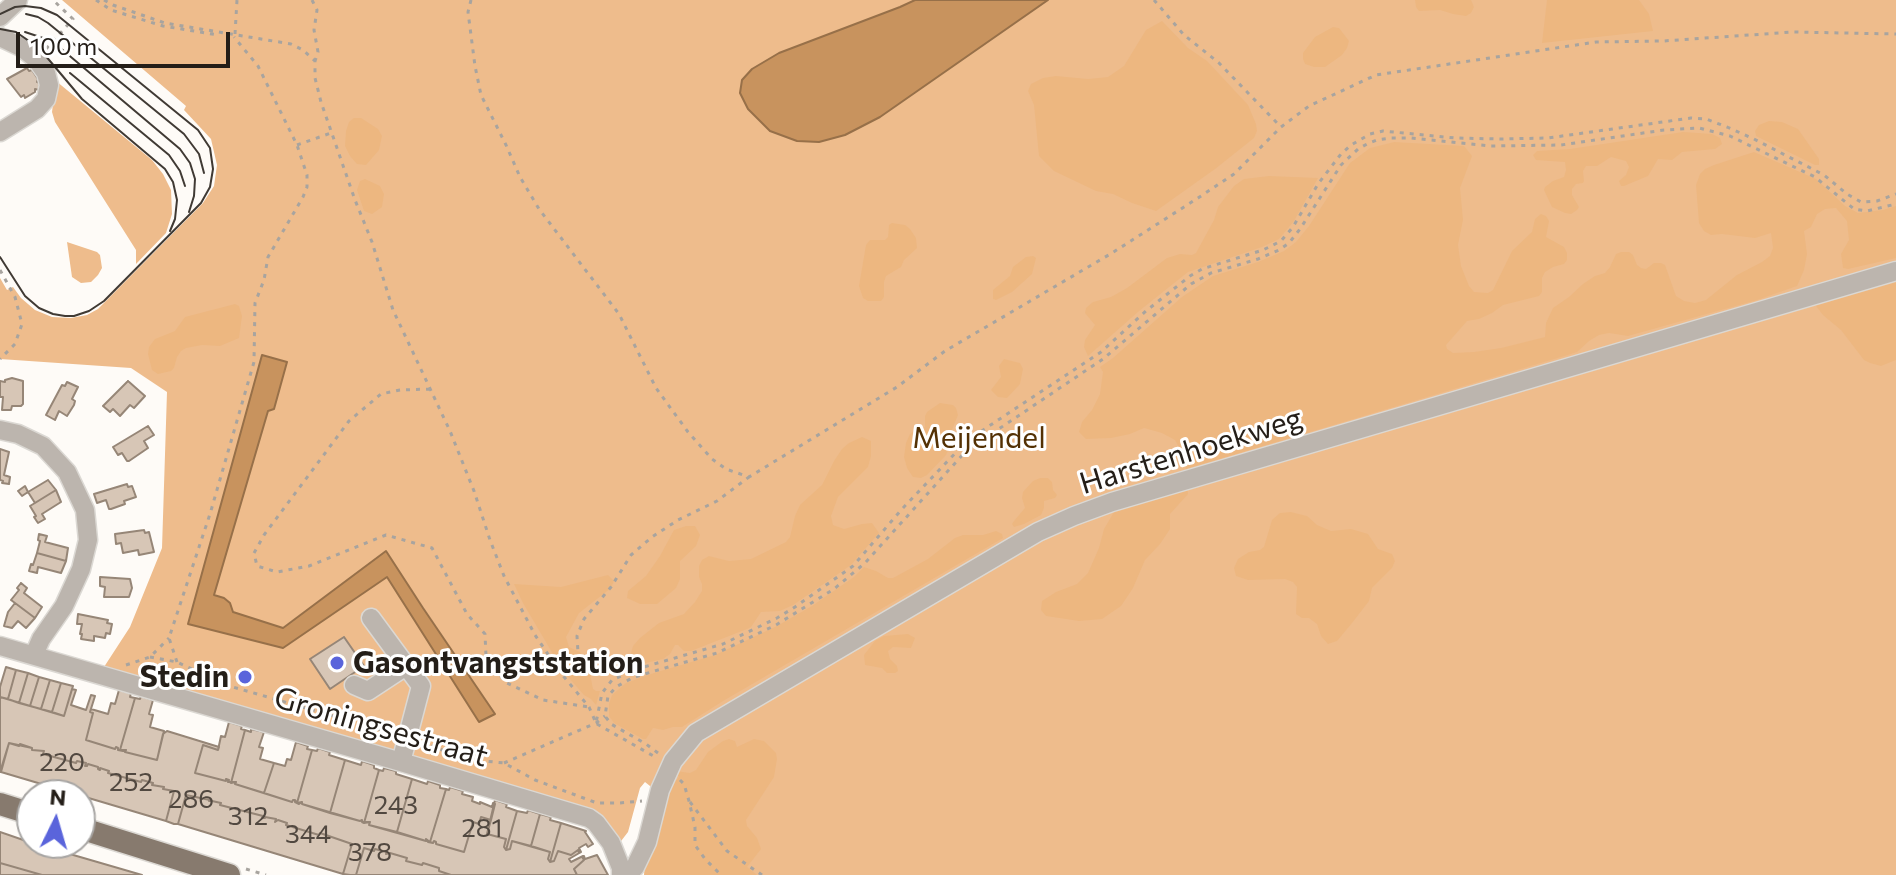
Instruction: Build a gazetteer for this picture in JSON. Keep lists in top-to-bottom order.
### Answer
{
  "streets": {
    "street": ["Harstenhoekweg", "Groningsestraat"]
  },
  "parks": ["Meijendel"],
  "places": ["Gasontvangststation", "Stedin"],
  "house_numbers": [
    "220",
    "252",
    "286",
    "243",
    "312",
    "281",
    "344",
    "378"
  ],
  "scale_bar": "100 m",
  "north": "top"
}
